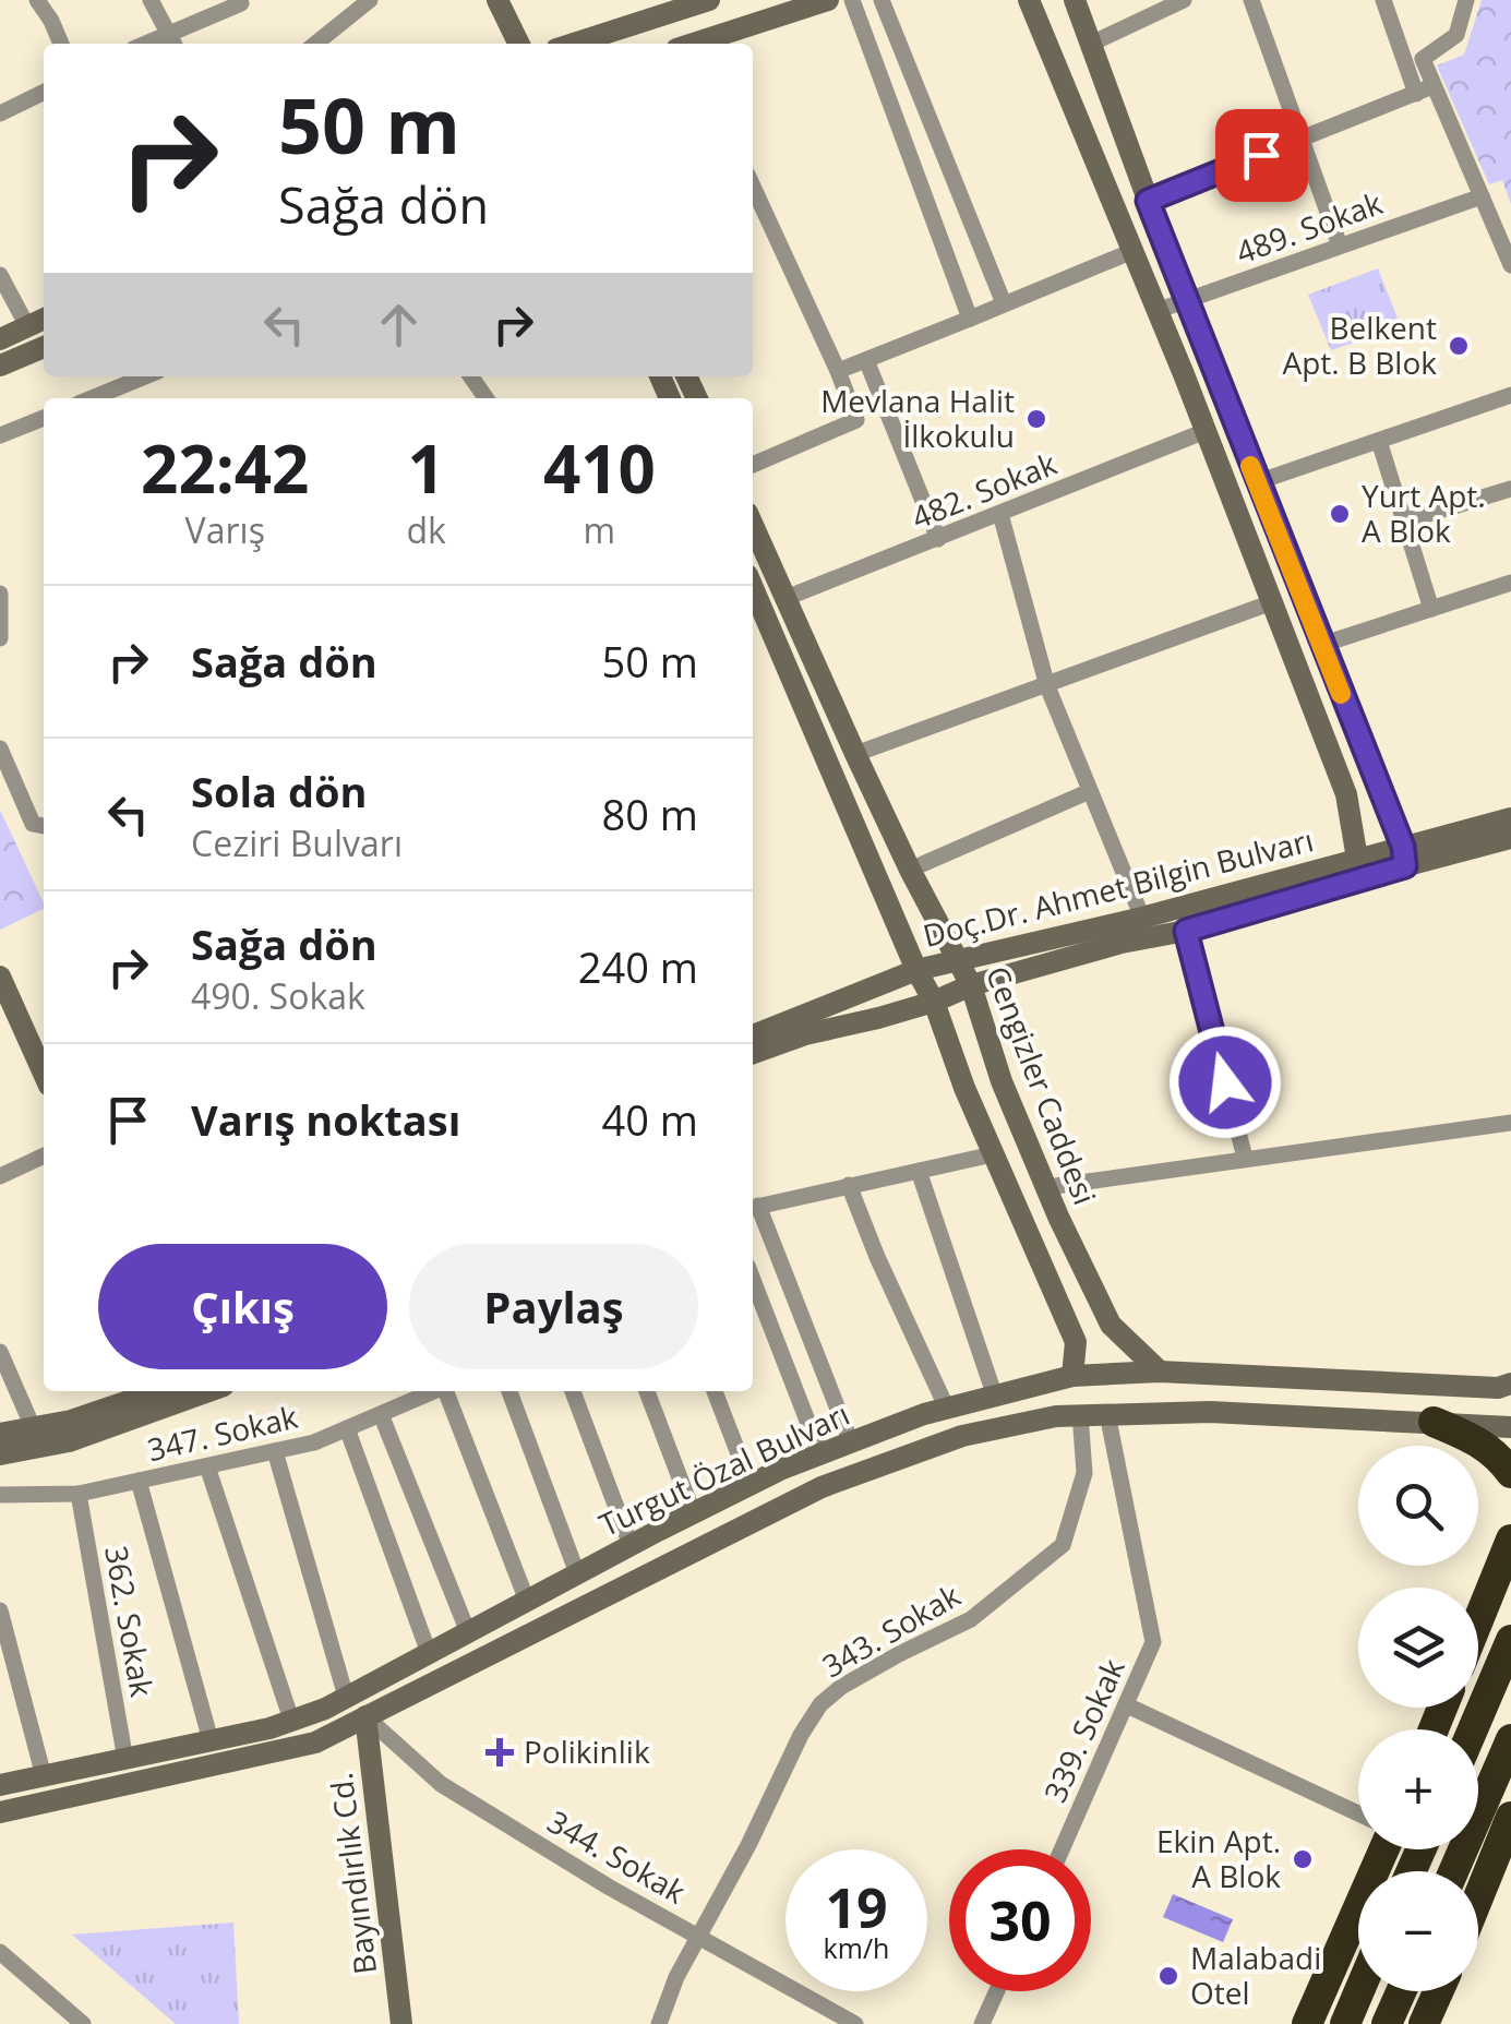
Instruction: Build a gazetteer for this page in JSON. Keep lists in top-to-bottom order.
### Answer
{
  "streets": {
    "main road": [
      "Doç.Dr. Ahmet Bilgin Bulvarı",
      "Cengizler Caddesi",
      "Turgut Özal Bulvarı",
      "Bayındırlık Cd."
    ],
    "street": [
      "489. Sokak",
      "482. Sokak",
      "347. Sokak",
      "362. Sokak",
      "343. Sokak",
      "339. Sokak",
      "344. Sokak"
    ]
  },
  "crossings": [
    ["482. Sokak", "Cengizler Caddesi"],
    ["Doç.Dr. Ahmet Bilgin Bulvarı", "Cengizler Caddesi"],
    ["Cengizler Caddesi", "Turgut Özal Bulvarı"],
    ["347. Sokak", "362. Sokak"],
    ["Turgut Özal Bulvarı", "362. Sokak"],
    ["Turgut Özal Bulvarı", "343. Sokak"],
    ["Turgut Özal Bulvarı", "339. Sokak"],
    ["Turgut Özal Bulvarı", "344. Sokak"],
    ["Turgut Özal Bulvarı", "Bayındırlık Cd."],
    ["343. Sokak", "344. Sokak"],
    ["344. Sokak", "Bayındırlık Cd."]
  ],
  "places": {
    "other": [
      "Belkent Apt. B Blok",
      "Mevlana Halit İlkokulu",
      "Yurt Apt. A Blok",
      "Ekin Apt. A Blok",
      "Malabadi Otel"
    ],
    "health": ["Polikinlik"]
  },
  "page": {
    "turn": ["50 m", "Sağa dön"],
    "eta": [
      "22:42",
      "Varış",
      "1",
      "dk",
      "410",
      "m"
    ],
    "list": [
      {
        "name": "Sağa dön",
        "value": "50 m"
      },
      {
        "name": "Sola dön",
        "note": "Ceziri Bulvarı",
        "value": "80 m"
      },
      {
        "name": "Sağa dön",
        "note": "490. Sokak",
        "value": "240 m"
      },
      {
        "name": "Varış noktası",
        "value": "40 m"
      }
    ],
    "buttons": ["Çıkış", "Paylaş"],
    "map_buttons": ["+", "−"],
    "speed": "19 km/h",
    "limit": "30"
  }
}
